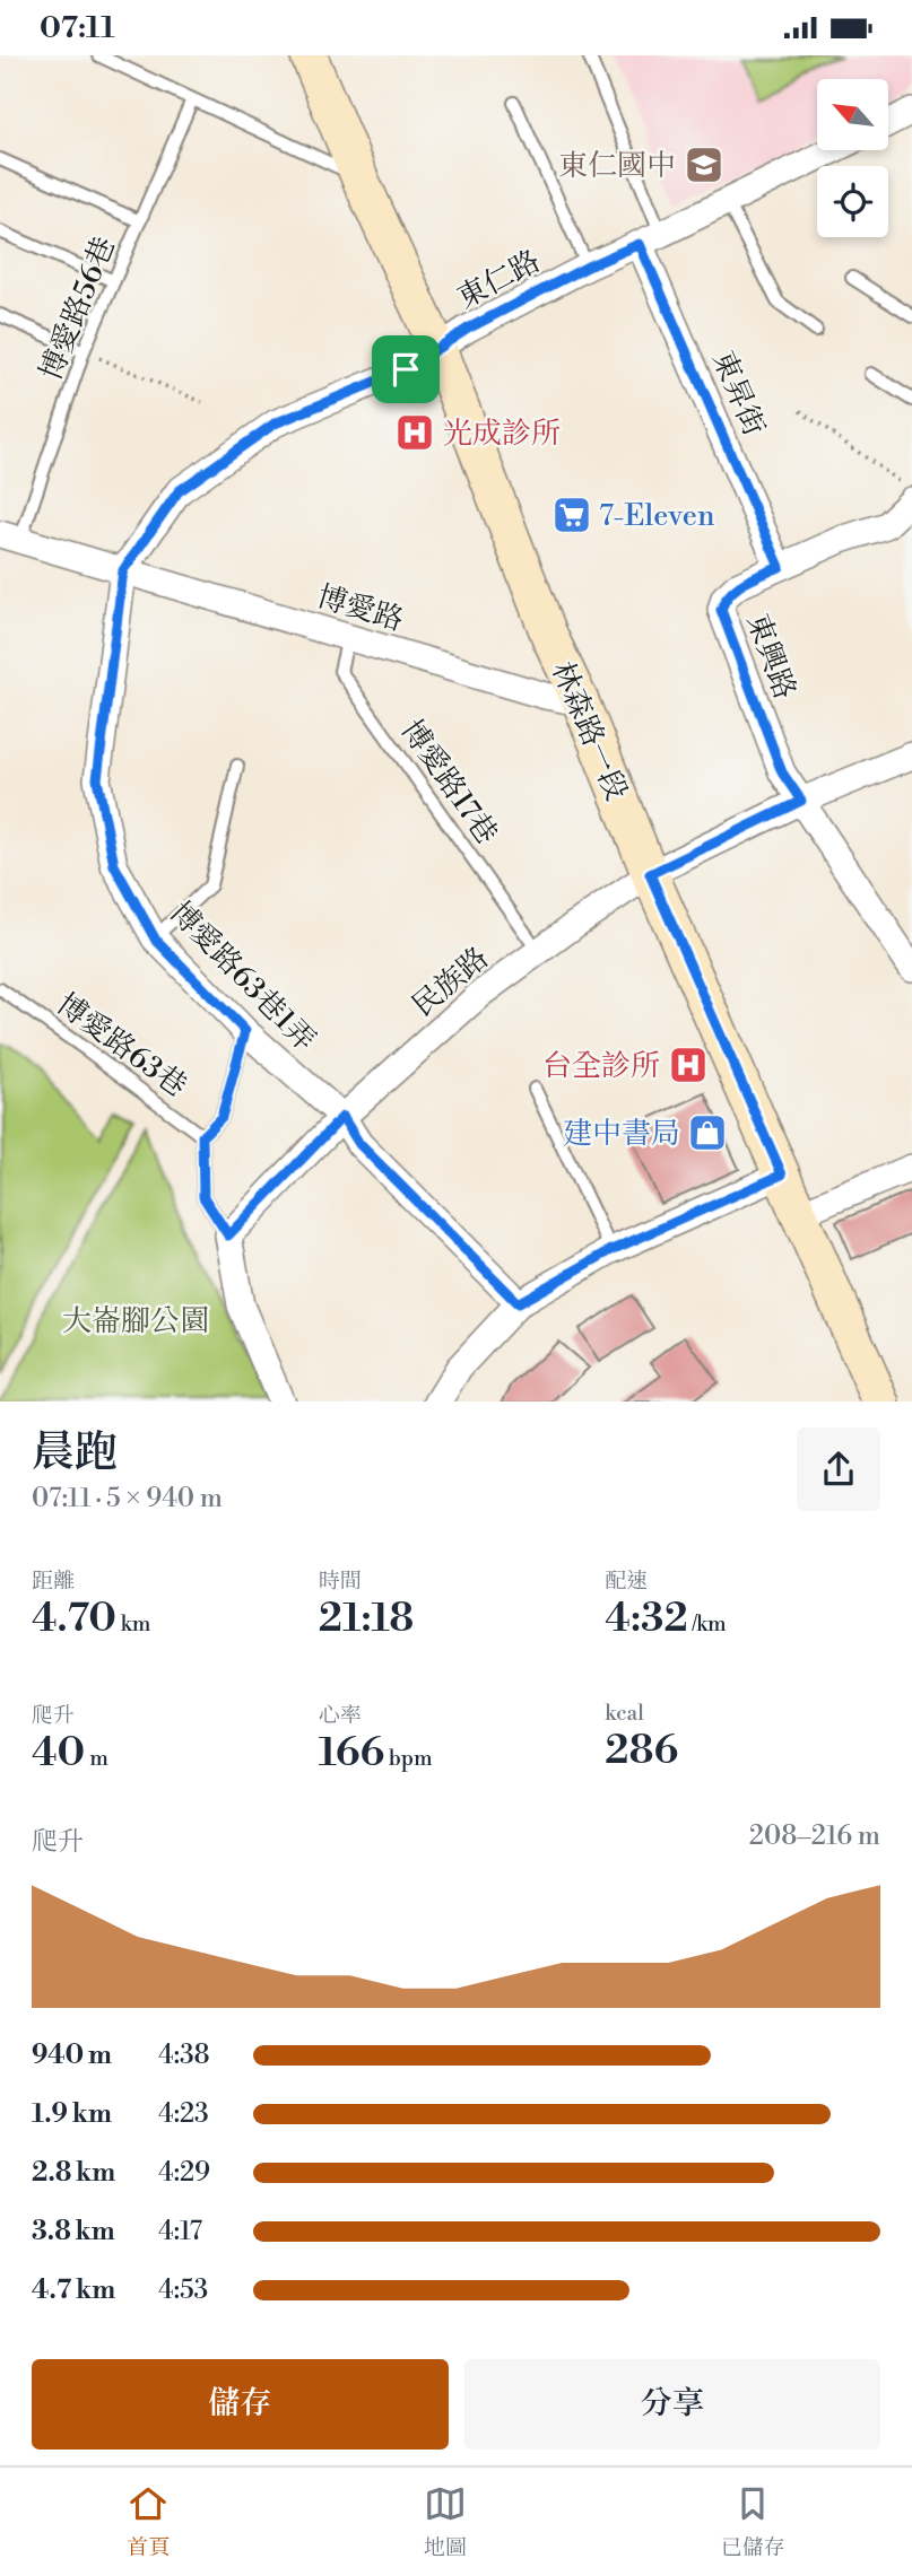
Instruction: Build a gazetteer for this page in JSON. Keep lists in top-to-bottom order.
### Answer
{
  "streets": {
    "main road": ["林森路一段"],
    "street": [
      "東仁路",
      "東昇街",
      "博愛路",
      "東興路",
      "博愛路63巷1弄",
      "民族路"
    ],
    "lane": ["博愛路56巷", "博愛路17巷", "博愛路63巷"]
  },
  "crossings": [
    ["東仁路", "東昇街"],
    ["東仁路", "博愛路"],
    ["東仁路", "林森路一段"],
    ["東仁路", "博愛路63巷1弄"],
    ["博愛路56巷", "博愛路"],
    ["東昇街", "東興路"],
    ["博愛路", "林森路一段"],
    ["博愛路", "博愛路17巷"],
    ["博愛路", "博愛路63巷1弄"],
    ["東興路", "民族路"],
    ["林森路一段", "民族路"],
    ["博愛路17巷", "民族路"],
    ["博愛路63巷1弄", "民族路"],
    ["民族路", "博愛路63巷"]
  ],
  "parks": ["大崙腳公園"],
  "places": {
    "school or university": ["東仁國中"],
    "hospital": ["光成診所", "台全診所"],
    "supermarket": ["7-Eleven"],
    "shop": ["建中書局"]
  },
  "north": "top left",
  "page": {
    "status": "07:11",
    "heading": ["晨跑", "07:11 · 5 × 940 m"],
    "stats": [
      ["距離", "4.70 km"],
      ["時間", "21:18"],
      ["配速", "4:32 /km"],
      ["爬升", "40 m"],
      ["心率", "166 bpm"],
      ["kcal", "286"]
    ],
    "chart": ["爬升", "208–216 m"],
    "list": [
      {
        "name": "940 m",
        "note": "4:38"
      },
      {
        "name": "1.9 km",
        "note": "4:23"
      },
      {
        "name": "2.8 km",
        "note": "4:29"
      },
      {
        "name": "3.8 km",
        "note": "4:17"
      },
      {
        "name": "4.7 km",
        "note": "4:53"
      }
    ],
    "buttons": ["儲存", "分享"],
    "tabs": ["首頁", "地圖", "已儲存"]
  }
}
